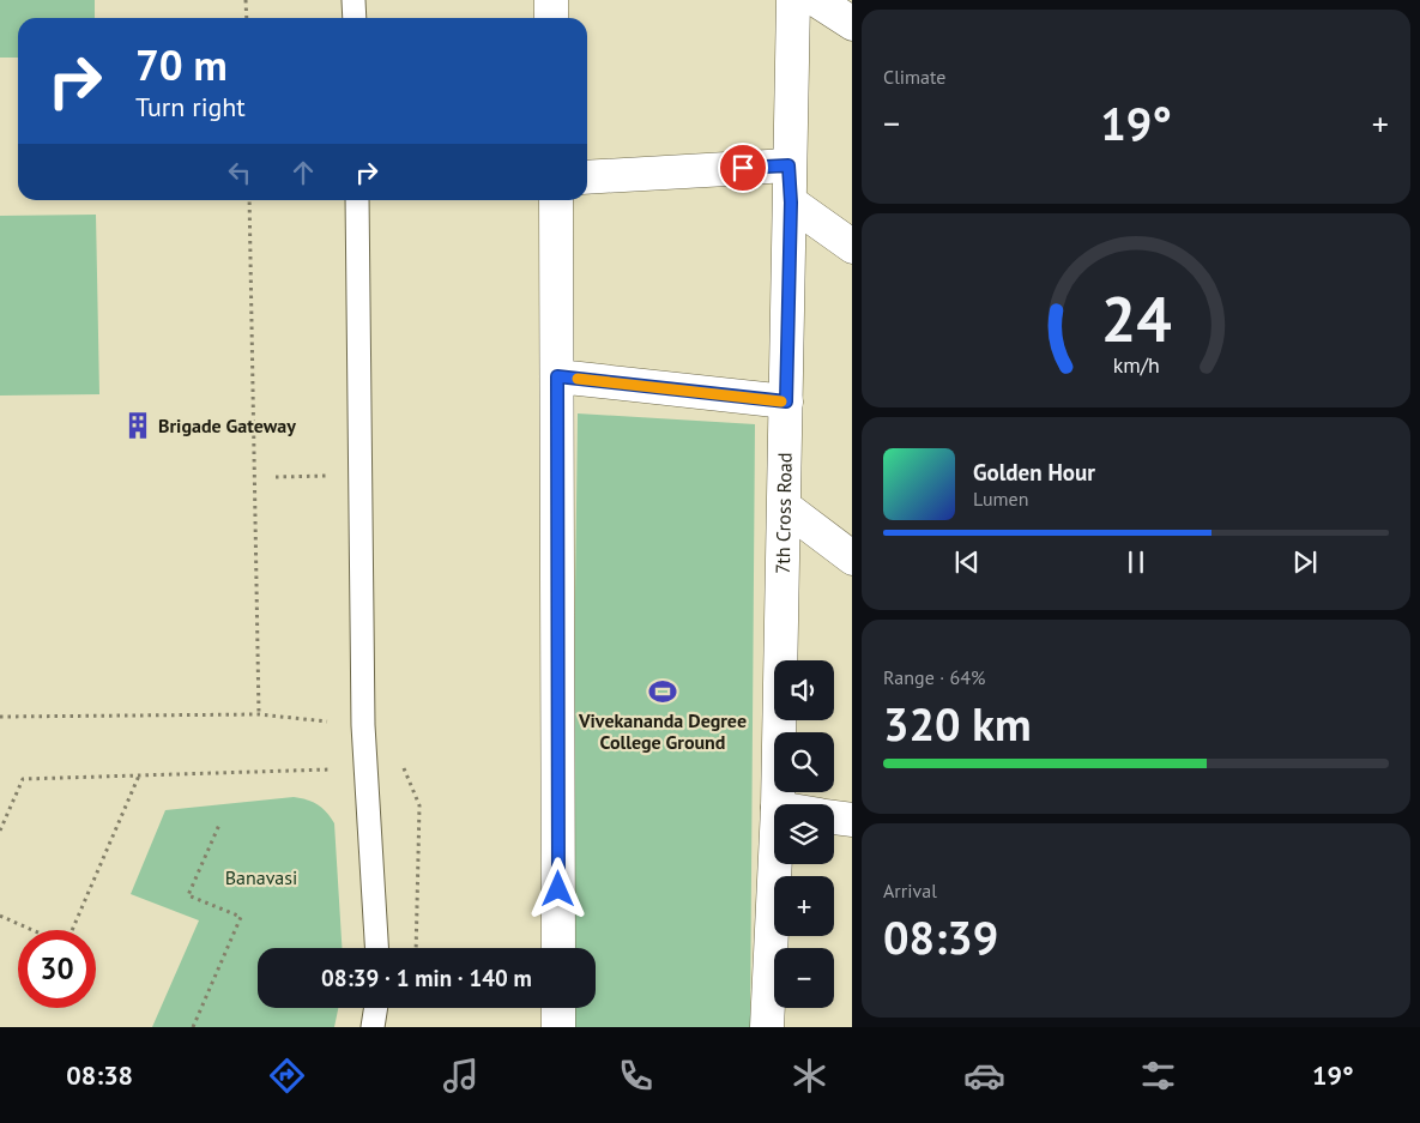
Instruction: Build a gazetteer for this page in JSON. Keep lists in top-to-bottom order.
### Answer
{
  "streets": {
    "street": ["7th Cross Road"]
  },
  "parks": ["Banavasi"],
  "places": {
    "building": ["Brigade Gateway"],
    "sports": ["Vivekananda Degree College Ground"]
  },
  "page": {
    "tile": [
      "Climate",
      ["Range · 64%", "320 km"],
      ["Arrival", "08:39"]
    ],
    "turn": ["70 m", "Turn right"],
    "heat": ["−", "19°", "+"],
    "song": ["Golden Hour", "Lumen"],
    "map_buttons": ["+", "−"],
    "limit": "30",
    "trip": "08:39 · 1 min · 140 m",
    "tabs": ["08:38", "19°"],
    "gauge": ["24", "km/h"]
  }
}
